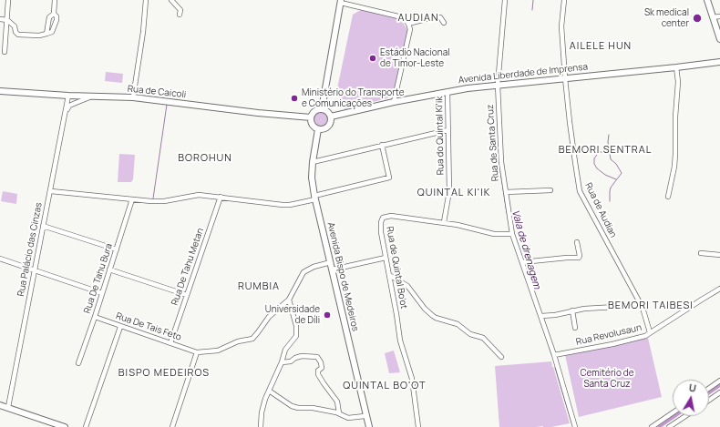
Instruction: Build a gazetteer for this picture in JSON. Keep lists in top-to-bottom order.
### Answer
{
  "streets": {
    "main road": ["Avenida Liberdade de Imprensa", "Rua de Caicoli", "Avenida Bispo de Medeiros"],
    "street": [
      "Rua do Quintal Ki'ik",
      "Rua de Santa Cruz",
      "Rua de Audian",
      "Rua Palácio das Cinzas",
      "Rua De Tahu Metan",
      "Rua de Quintal Bo'ot",
      "Rua De Tahu Bura",
      "Rua De Tais Feto",
      "Rua Revolusaun"
    ]
  },
  "crossings": [
    ["Avenida Liberdade de Imprensa", "Rua de Caicoli"],
    ["Avenida Liberdade de Imprensa", "Rua do Quintal Ki'ik"],
    ["Avenida Liberdade de Imprensa", "Rua de Santa Cruz"],
    ["Avenida Liberdade de Imprensa", "Rua de Audian"],
    ["Avenida Liberdade de Imprensa", "Avenida Bispo de Medeiros"],
    ["Rua de Caicoli", "Rua Palácio das Cinzas"],
    ["Rua de Caicoli", "Avenida Bispo de Medeiros"],
    ["Rua do Quintal Ki'ik", "Rua de Quintal Bo'ot"],
    ["Rua de Santa Cruz", "Rua de Quintal Bo'ot"],
    ["Rua de Santa Cruz", "Rua Revolusaun"],
    ["Rua de Audian", "Rua Revolusaun"],
    ["Rua De Tahu Metan", "Rua De Tais Feto"],
    ["Rua De Tahu Bura", "Rua De Tais Feto"]
  ],
  "districts": [
    "AUDIAN",
    "AILELE HUN",
    "BEMORI SENTRAL",
    "BOROHUN",
    "QUINTAL KI'IK",
    "RUMBIA",
    "BEMORI TAIBESI",
    "BISPO MEDEIROS",
    "QUINTAL BO'OT"
  ],
  "water": ["Vala de drenagem"],
  "parks": ["Cemitério de Santa Cruz"],
  "places": [
    "Sk medical center",
    "Estádio Nacional de Timor-Leste",
    "Ministério do Transporte e Comunicações",
    "Universidade de Díli"
  ],
  "north": "top"
}
